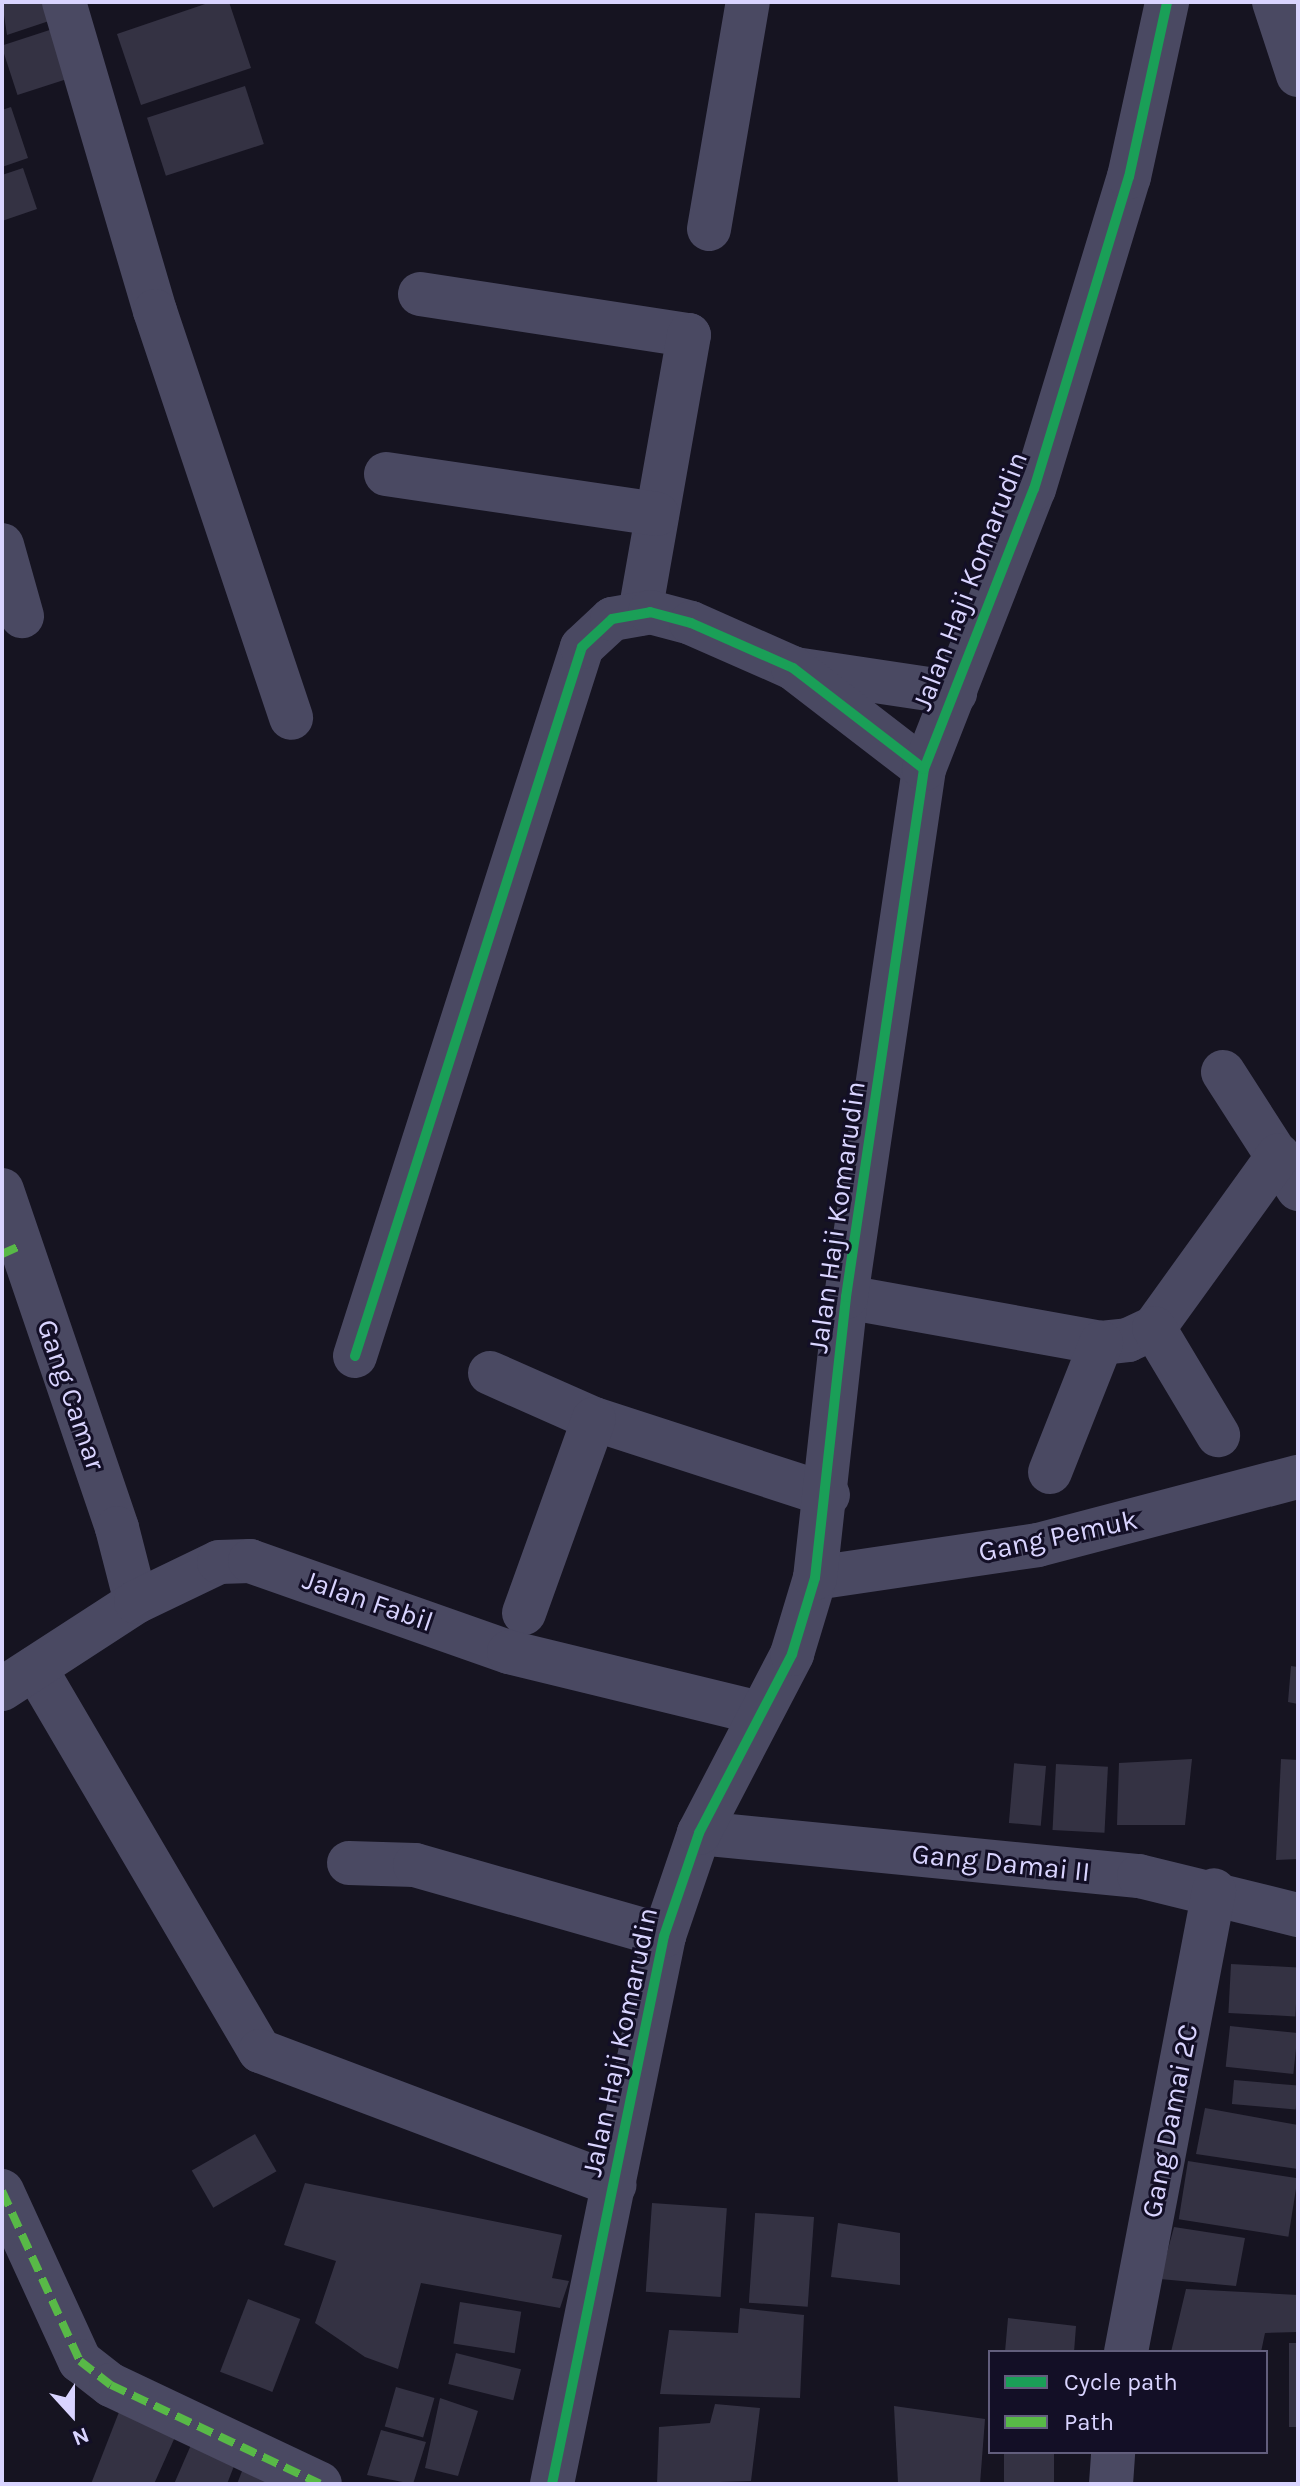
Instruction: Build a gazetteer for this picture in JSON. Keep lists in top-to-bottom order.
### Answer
{
  "streets": {
    "street": [
      "Jalan Haji Komarudin",
      "Gang Camar",
      "Gang Pemuk",
      "Jalan Fabil",
      "Gang Damai II",
      "Gang Damai 2C"
    ]
  },
  "crossings": [
    ["Jalan Haji Komarudin", "Gang Pemuk"],
    ["Jalan Haji Komarudin", "Jalan Fabil"],
    ["Jalan Haji Komarudin", "Gang Damai II"],
    ["Gang Camar", "Jalan Fabil"],
    ["Gang Damai II", "Gang Damai 2C"]
  ],
  "legend": ["Cycle path", "Path"],
  "north": "bottom"
}
